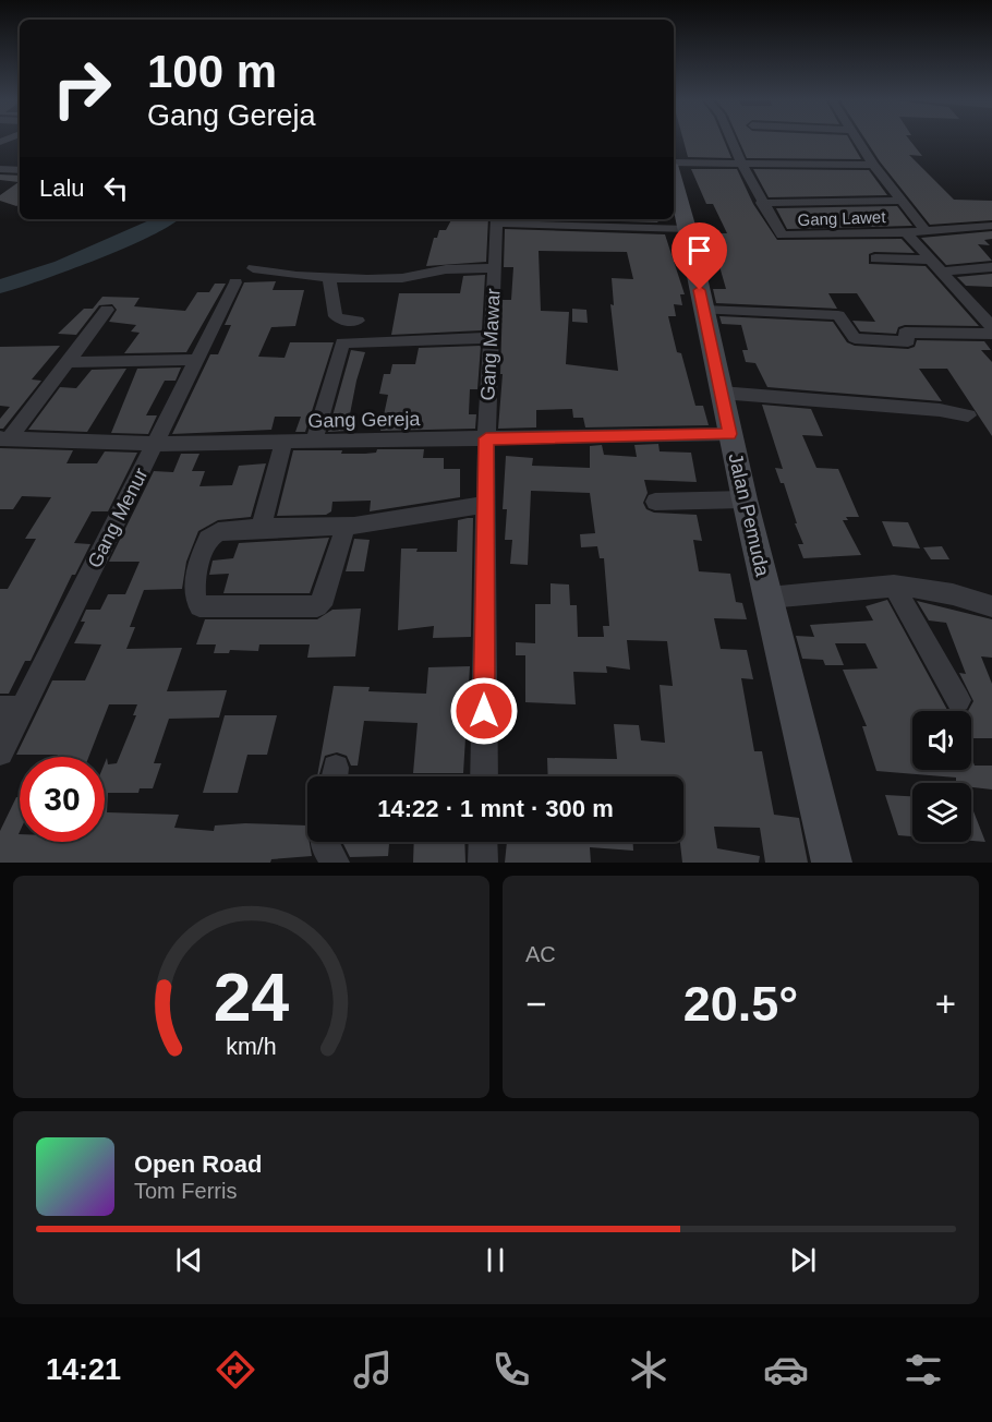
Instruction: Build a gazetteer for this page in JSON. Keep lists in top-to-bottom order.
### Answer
{
  "streets": {
    "main road": ["Jalan Pemuda"],
    "street": [
      "Gang Lawet",
      "Gang Mawar",
      "Gang Gereja",
      "Gang Menur"
    ]
  },
  "crossings": [
    ["Gang Mawar", "Gang Gereja"],
    ["Gang Gereja", "Jalan Pemuda"],
    ["Gang Gereja", "Gang Menur"]
  ],
  "page": {
    "turn": ["100 m", "Gang Gereja"],
    "then": "Lalu",
    "limit": "30",
    "trip": "14:22 · 1 mnt · 300 m",
    "tile": "AC",
    "heat": ["−", "20.5°", "+"],
    "song": ["Open Road", "Tom Ferris"],
    "tabs": "14:21",
    "gauge": ["24", "km/h"]
  }
}
